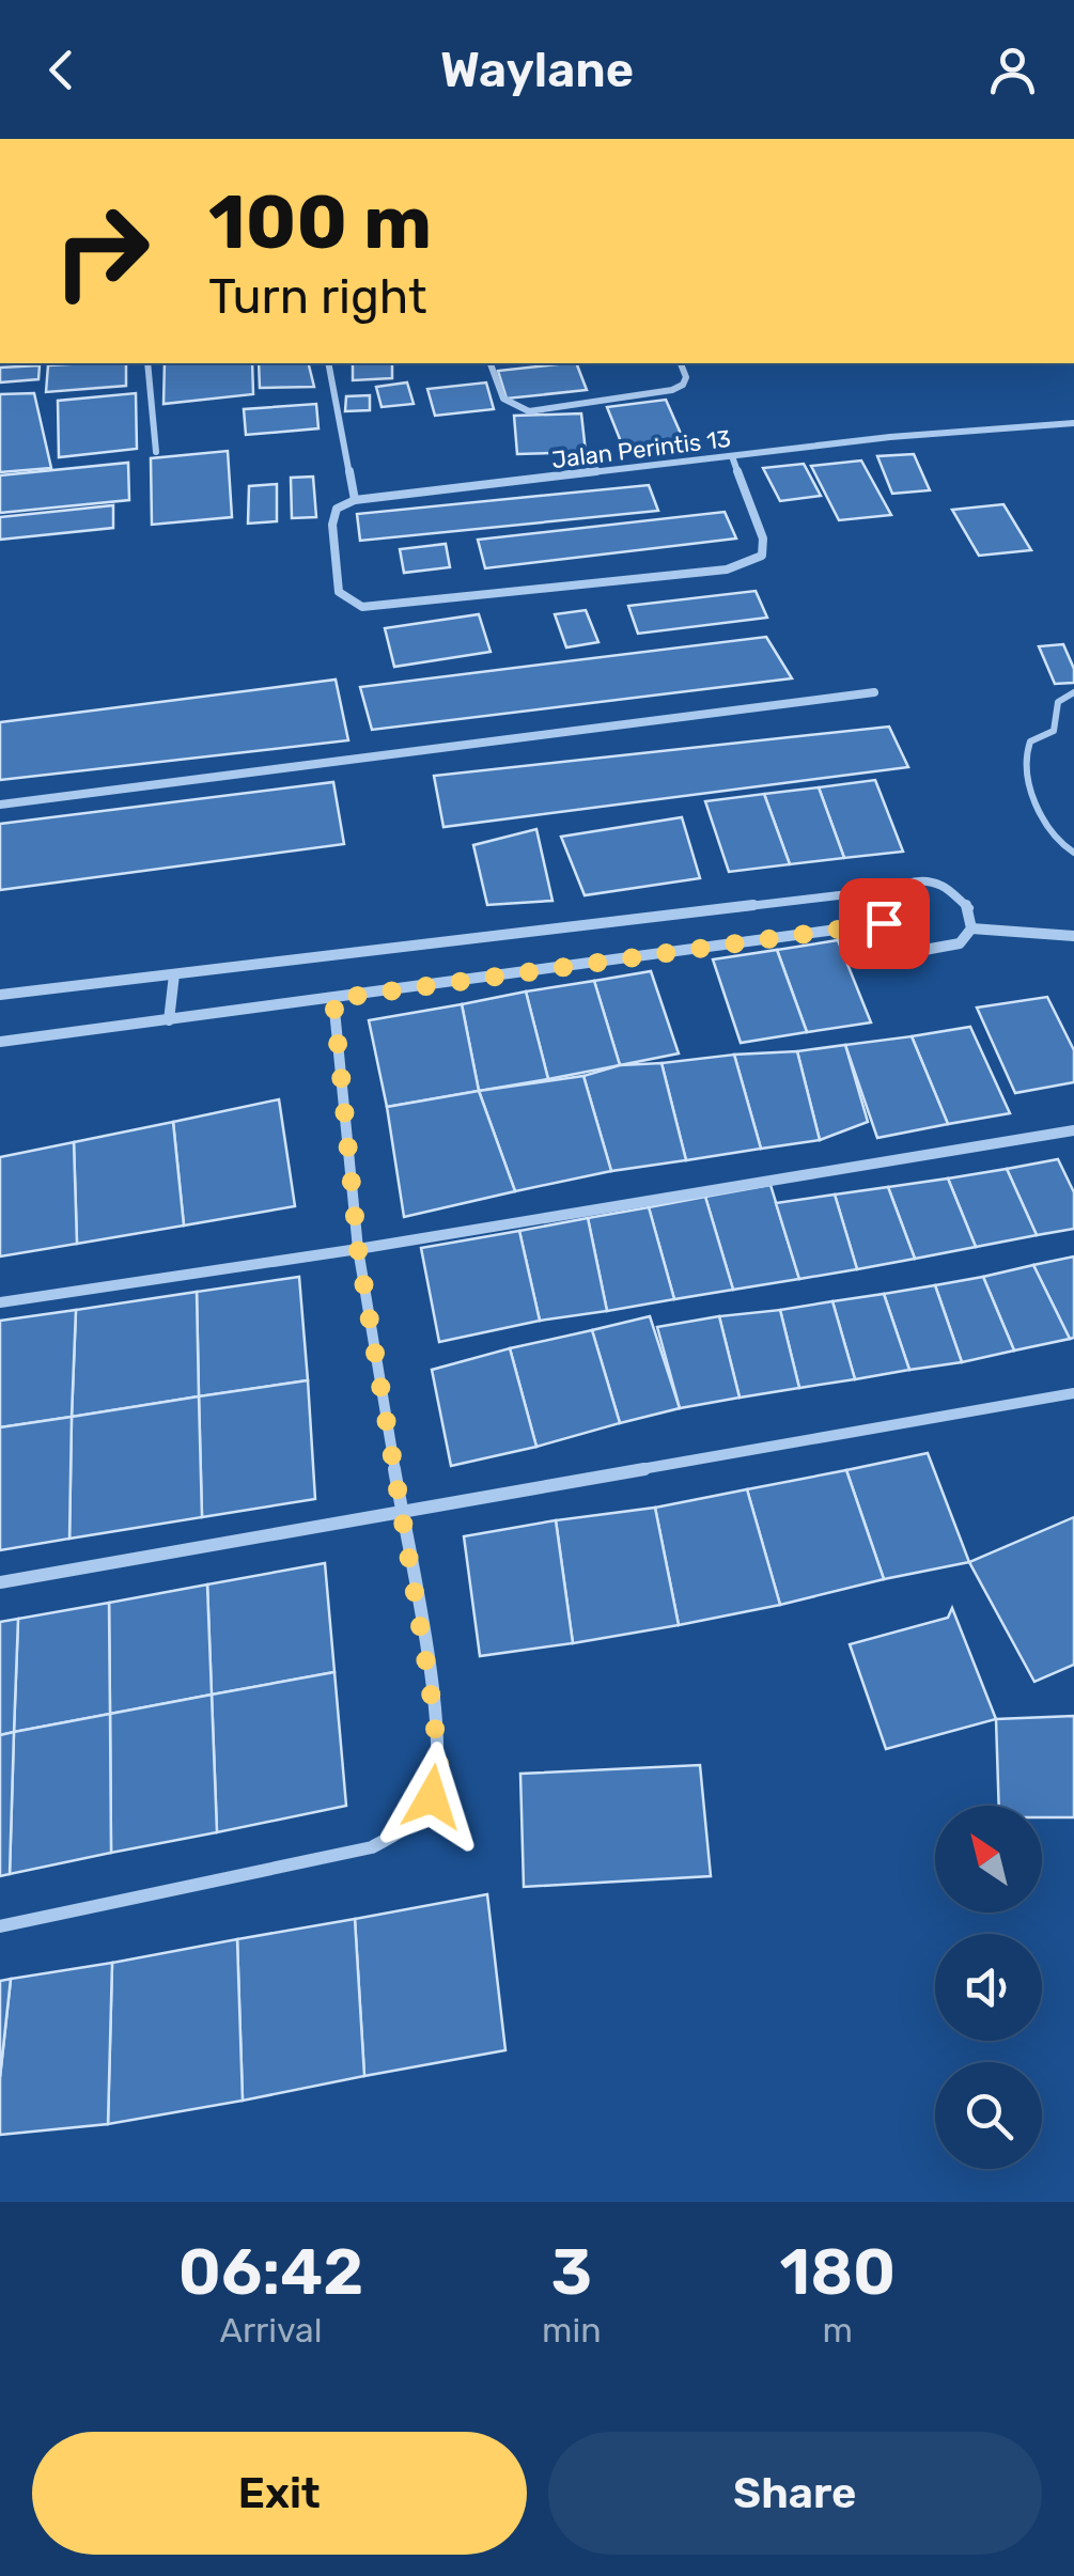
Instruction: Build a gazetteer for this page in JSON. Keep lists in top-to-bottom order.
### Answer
{
  "streets": {
    "street": ["Jalan Perintis 13"]
  },
  "north": "top left",
  "page": {
    "header": "Waylane",
    "turn": ["100 m", "Turn right"],
    "eta": [
      "06:42",
      "Arrival",
      "3",
      "min",
      "180",
      "m"
    ],
    "buttons": ["Exit", "Share"]
  }
}
